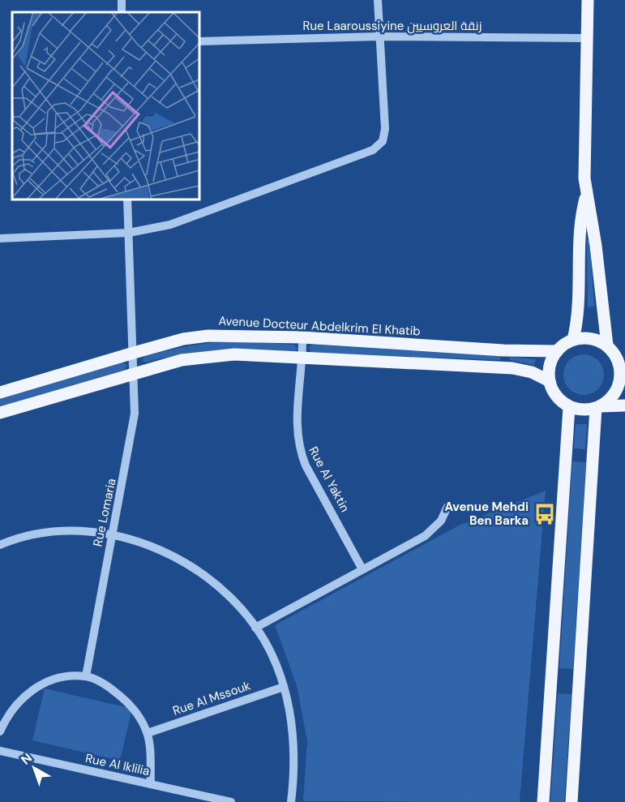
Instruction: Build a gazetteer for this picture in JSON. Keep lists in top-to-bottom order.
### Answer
{
  "streets": {
    "main road": ["Avenue Docteur Abdelkrim El Khatib"],
    "street": [
      "Rue Laaroussiyine زنقة العروسيين",
      "Rue Al Yaktin",
      "Rue Lomaria",
      "Rue Al Mssouk",
      "Rue Al Iklilia"
    ]
  },
  "crossings": [
    ["Avenue Docteur Abdelkrim El Khatib", "Rue Al Yaktin"],
    ["Avenue Docteur Abdelkrim El Khatib", "Rue Lomaria"]
  ],
  "places": {
    "bus stop": ["Avenue Mehdi Ben Barka"]
  },
  "north": "top left"
}
